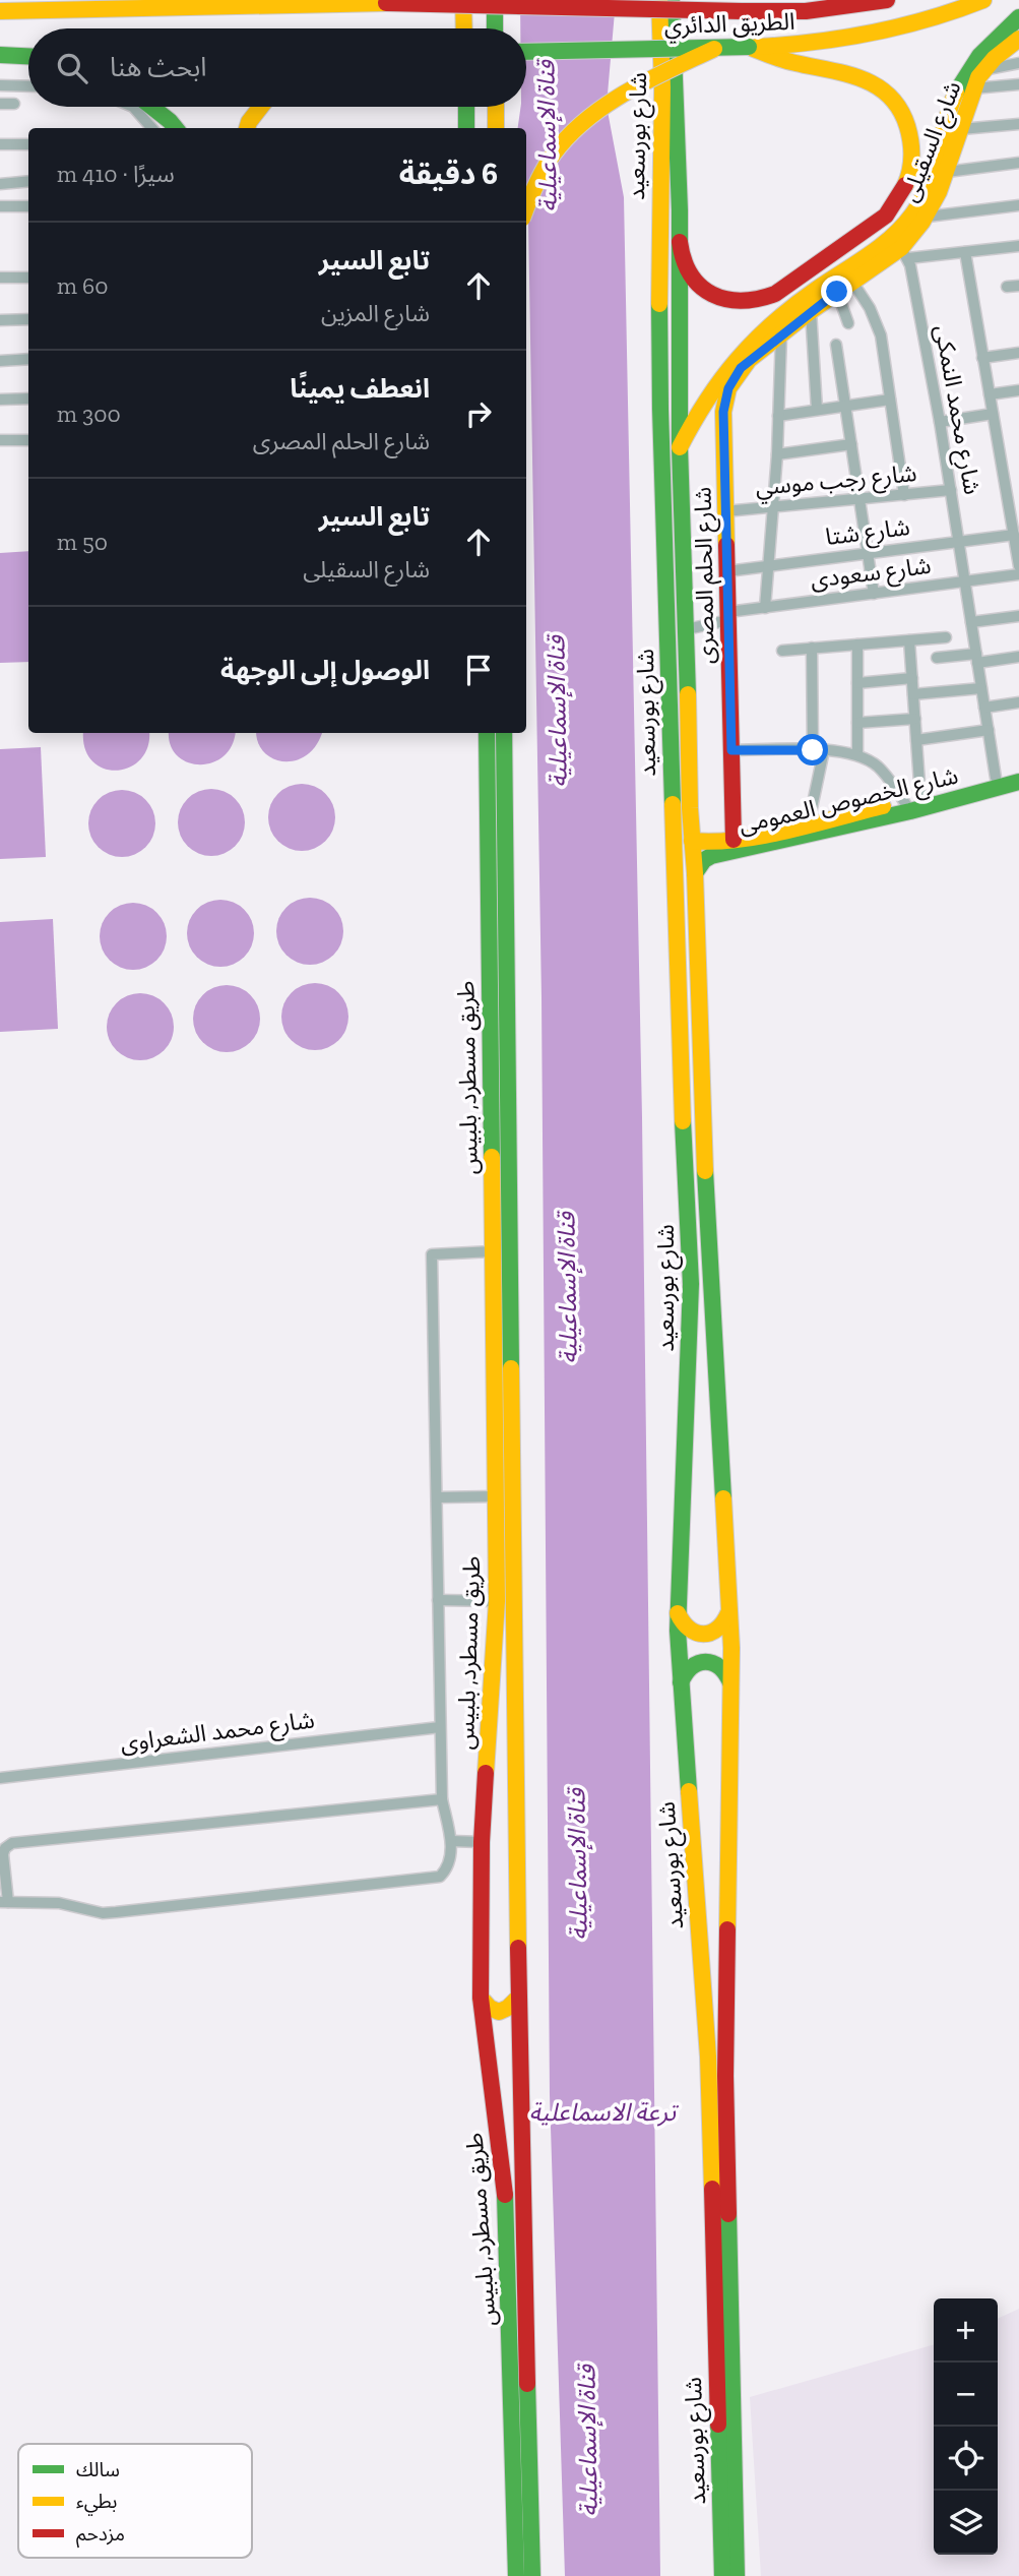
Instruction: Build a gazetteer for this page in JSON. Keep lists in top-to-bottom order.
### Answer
{
  "streets": {
    "main road": [
      "الطريق الدائري",
      "شارع بورسعيد",
      "شارع السقيلى",
      "شارع الحلم المصرى",
      "شارع الخصوص العمومى",
      "طريق مسطرد, بلبيس"
    ],
    "street": [
      "شارع محمد النمكى",
      "شارع رجب موسي",
      "شارع شتا",
      "شارع سعودى",
      "شارع محمد الشعراوى"
    ]
  },
  "crossings": [
    ["شارع بورسعيد", "شارع سعودى"],
    ["شارع بورسعيد", "شارع الخصوص العمومى"],
    ["شارع السقيلى", "شارع محمد النمكى"],
    ["شارع السقيلى", "شارع الحلم المصرى"],
    ["شارع محمد النمكى", "شارع رجب موسي"],
    ["شارع محمد النمكى", "شارع شتا"],
    ["شارع محمد النمكى", "شارع سعودى"],
    ["شارع محمد النمكى", "شارع الخصوص العمومى"],
    ["شارع رجب موسي", "شارع الحلم المصرى"],
    ["شارع شتا", "شارع الحلم المصرى"],
    ["شارع سعودى", "شارع الحلم المصرى"],
    ["شارع الحلم المصرى", "شارع الخصوص العمومى"]
  ],
  "water": ["قناة الإسماعيلية", "ترعة الاسماعلية"],
  "legend": ["سالك", "بطيء", "مزدحم"],
  "page": {
    "search": "ابحث هنا",
    "heading": ["6 دقيقة", "سيرًا · 410 m"],
    "list": [
      ["تابع السير", "شارع المزين", "60 m"],
      ["انعطف يمينًا", "شارع الحلم المصرى", "300 m"],
      ["تابع السير", "شارع السقيلى", "50 m"],
      "الوصول إلى الوجهة"
    ],
    "map_buttons": ["+", "−"]
  }
}
